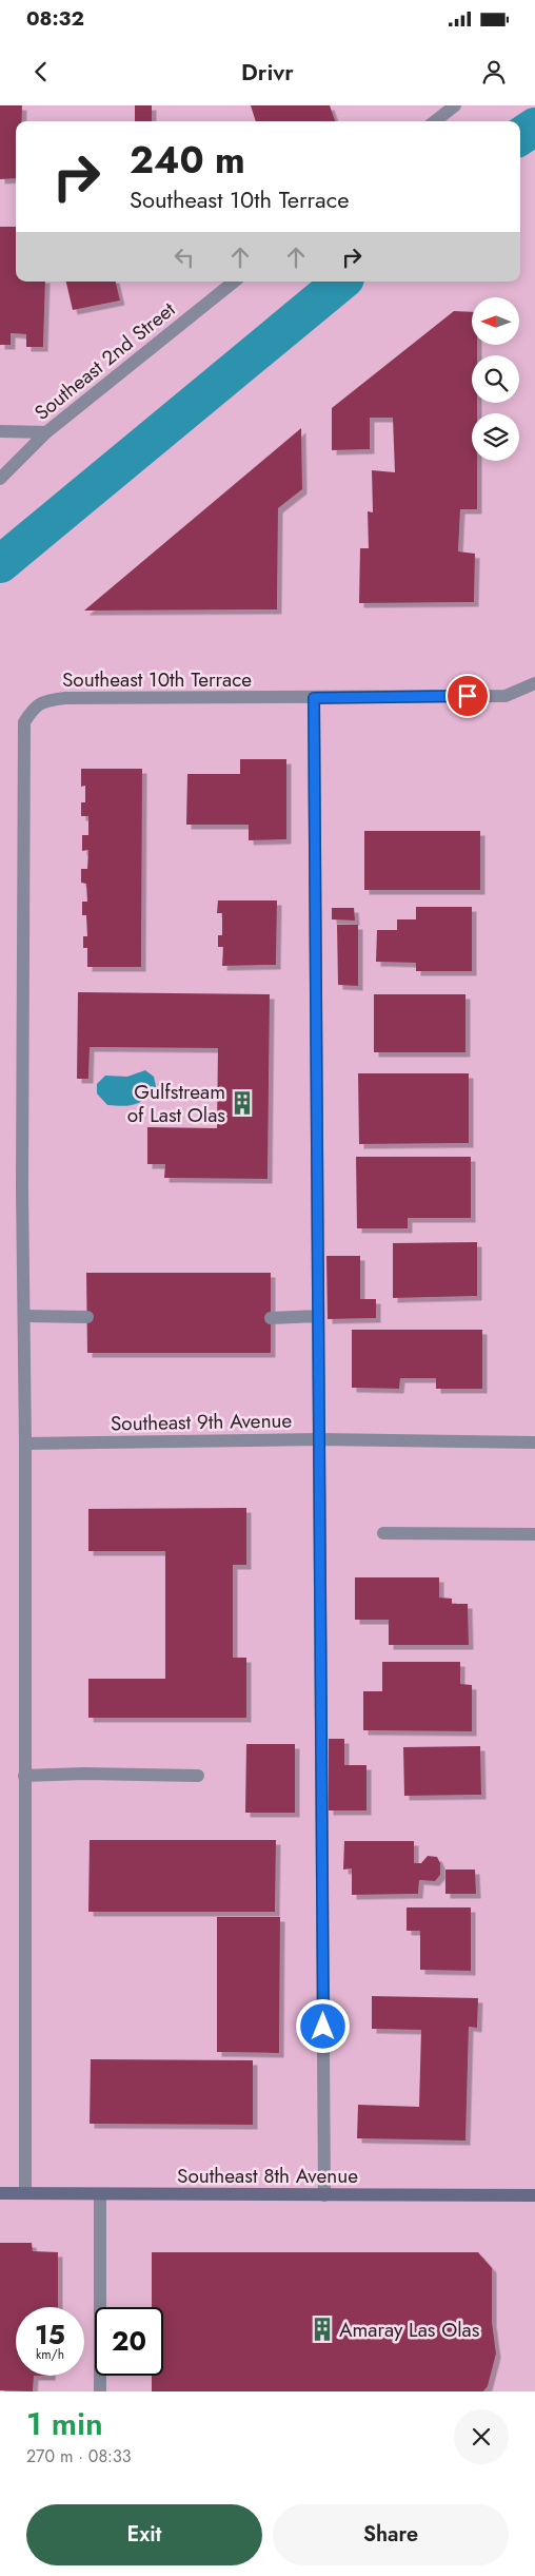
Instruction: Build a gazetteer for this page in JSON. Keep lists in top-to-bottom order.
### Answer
{
  "streets": {
    "main road": ["Southeast 8th Avenue"],
    "street": ["Southeast 2nd Street", "Southeast 10th Terrace", "Southeast 9th Avenue"]
  },
  "crossings": [
    ["Southeast 10th Terrace", "Southeast 9th Avenue"],
    ["Southeast 10th Terrace", "Southeast 8th Avenue"]
  ],
  "places": {
    "building": ["Gulfstream of Last Olas", "Amaray Las Olas"]
  },
  "north": "left",
  "page": {
    "status": "08:32",
    "header": "Drivr",
    "turn": ["240 m", "Southeast 10th Terrace"],
    "speed": "15 km/h",
    "limit": "20",
    "heading": ["1 min", "270 m · 08:33"],
    "buttons": ["Exit", "Share"]
  }
}
